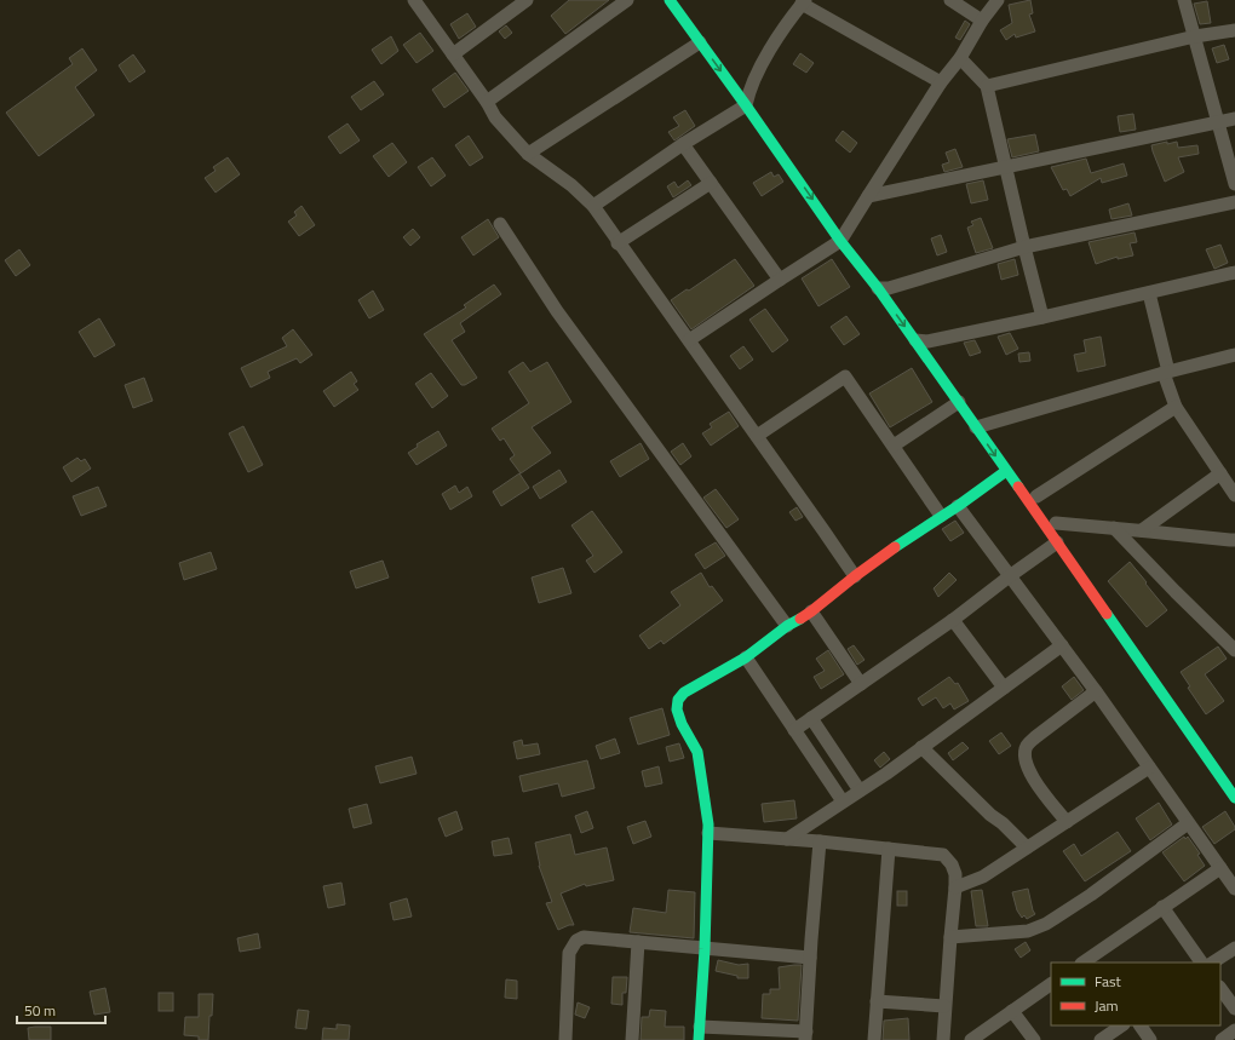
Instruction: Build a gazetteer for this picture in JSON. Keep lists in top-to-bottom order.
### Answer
{
  "legend": ["Fast", "Jam"],
  "scale_bar": "50 m"
}
